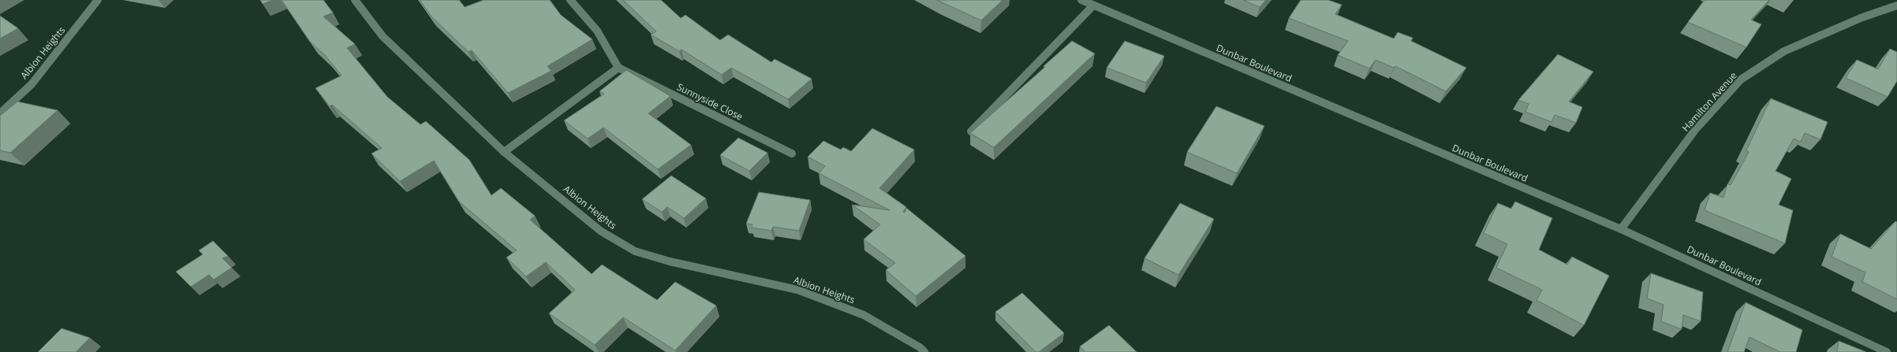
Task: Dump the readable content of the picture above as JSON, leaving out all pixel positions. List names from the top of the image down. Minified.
{"streets":{"street":["Albion Heights","Dunbar Boulevard","Sunnyside Close","Hamilton Avenue"]},"crossings":[["Dunbar Boulevard","Hamilton Avenue"]]}
